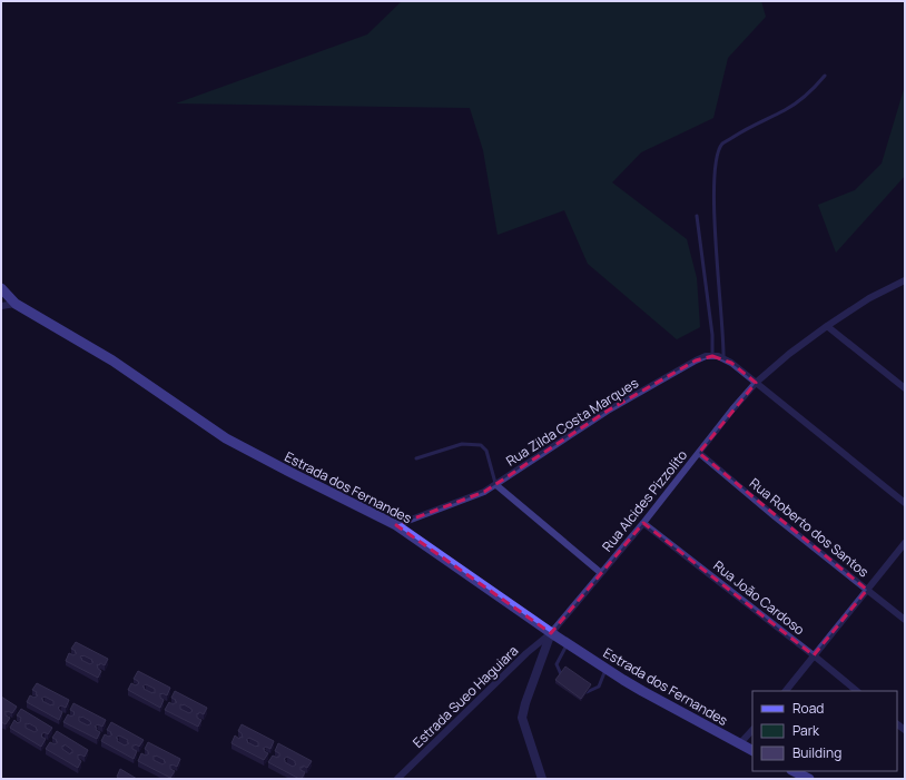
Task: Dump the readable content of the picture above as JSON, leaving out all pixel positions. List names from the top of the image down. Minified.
{"streets":{"main road":["Estrada dos Fernandes"],"street":["Rua Zilda Costa Marques","Rua Alcides Pizzolito","Rua Roberto dos Santos","Rua João Cardoso","Estrada Sueo Haguiara"]},"crossings":[["Rua Zilda Costa Marques","Estrada dos Fernandes"],["Rua Zilda Costa Marques","Rua Alcides Pizzolito"],["Estrada dos Fernandes","Rua Alcides Pizzolito"],["Estrada dos Fernandes","Estrada Sueo Haguiara"],["Rua Alcides Pizzolito","Rua Roberto dos Santos"],["Rua Alcides Pizzolito","Rua João Cardoso"],["Rua Alcides Pizzolito","Estrada Sueo Haguiara"]],"legend":["Road","Park","Building"]}
